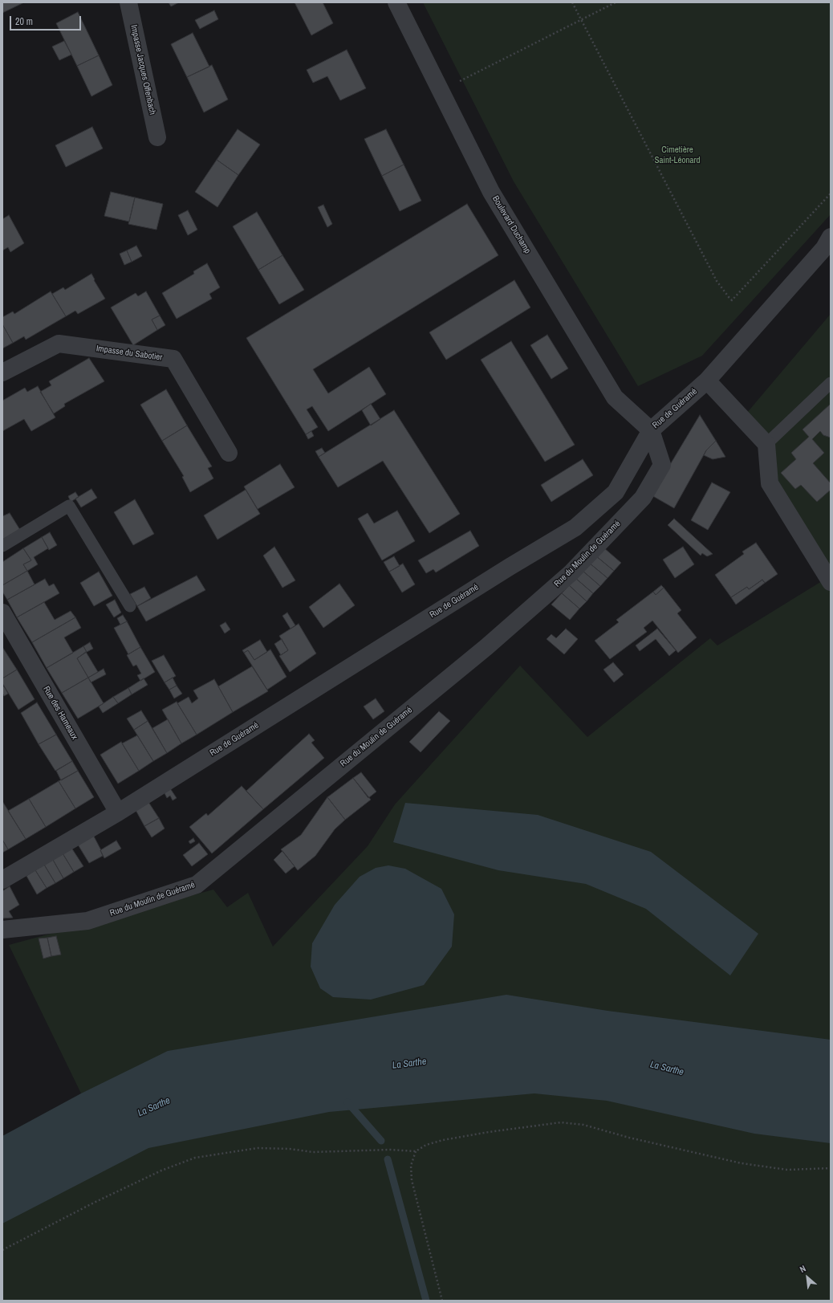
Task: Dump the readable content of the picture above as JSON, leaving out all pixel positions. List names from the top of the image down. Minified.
{"streets":{"street":["Impasse Jacques Offenbach","Boulevard Duchamp","Impasse du Sabotier","Rue de Guéramé","Rue du Moulin de Guéramé","Rue des Hameaux"]},"crossings":[["Boulevard Duchamp","Rue de Guéramé"],["Boulevard Duchamp","Rue du Moulin de Guéramé"],["Rue de Guéramé","Rue du Moulin de Guéramé"],["Rue de Guéramé","Rue des Hameaux"]],"water":["La Sarthe"],"parks":["Cimetière Saint-Léonard"],"scale_bar":"20 m","north":"top left"}
